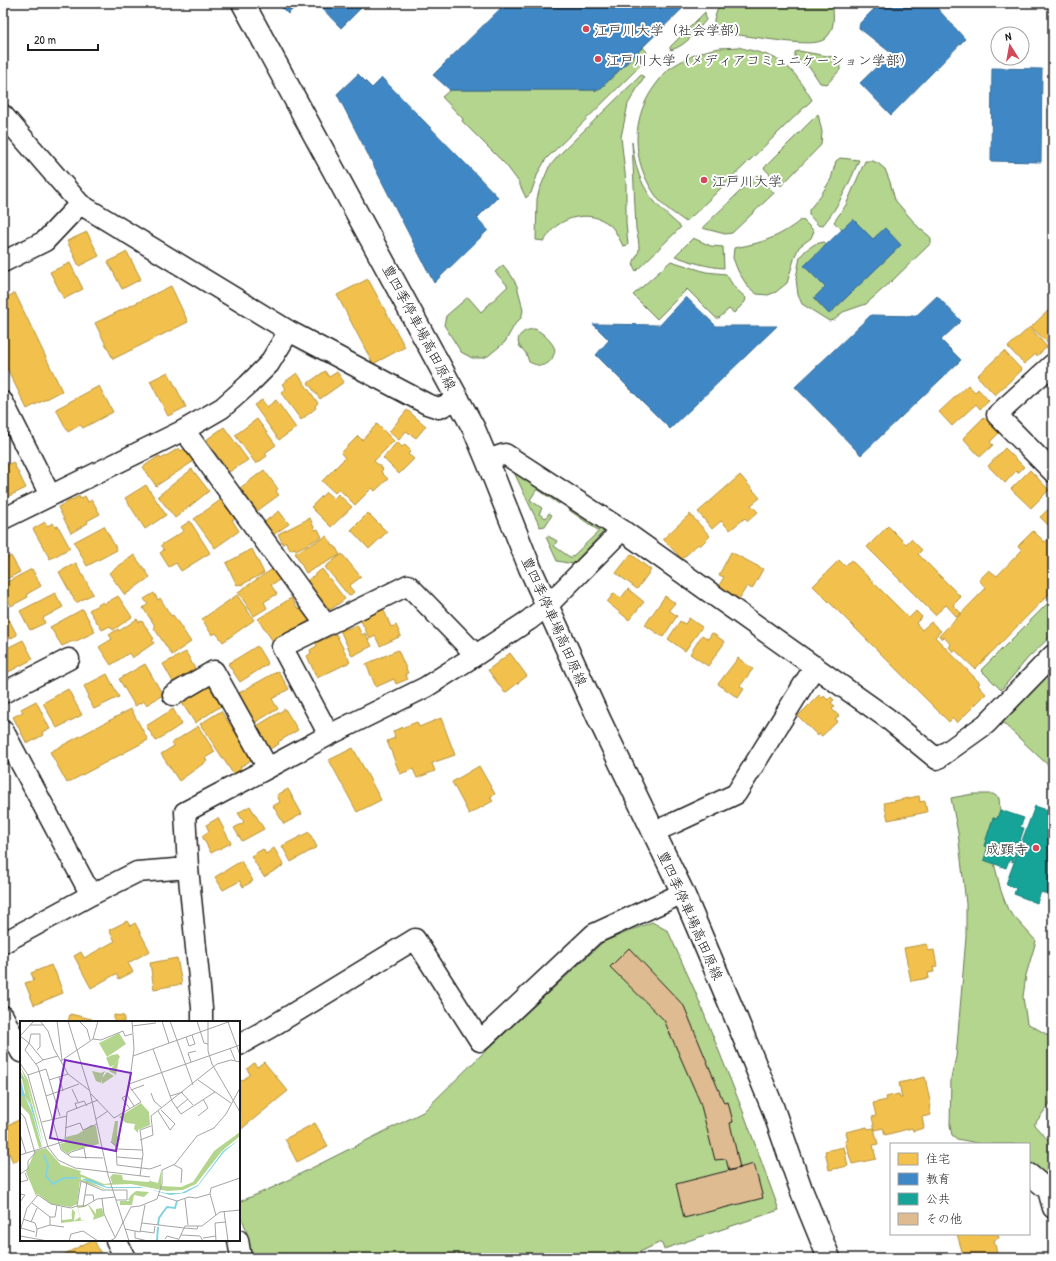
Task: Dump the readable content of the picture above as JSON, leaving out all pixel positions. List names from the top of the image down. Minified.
{"streets":{"main road":["豊四季停車場高田原線"]},"places":["江戸川大学（社会学部）","江戸川大学（メディアコミュニケーション学部）","江戸川大学","成顕寺"],"legend":["住宅","教育","公共","その他"],"scale_bar":"20 m","north":"top"}
